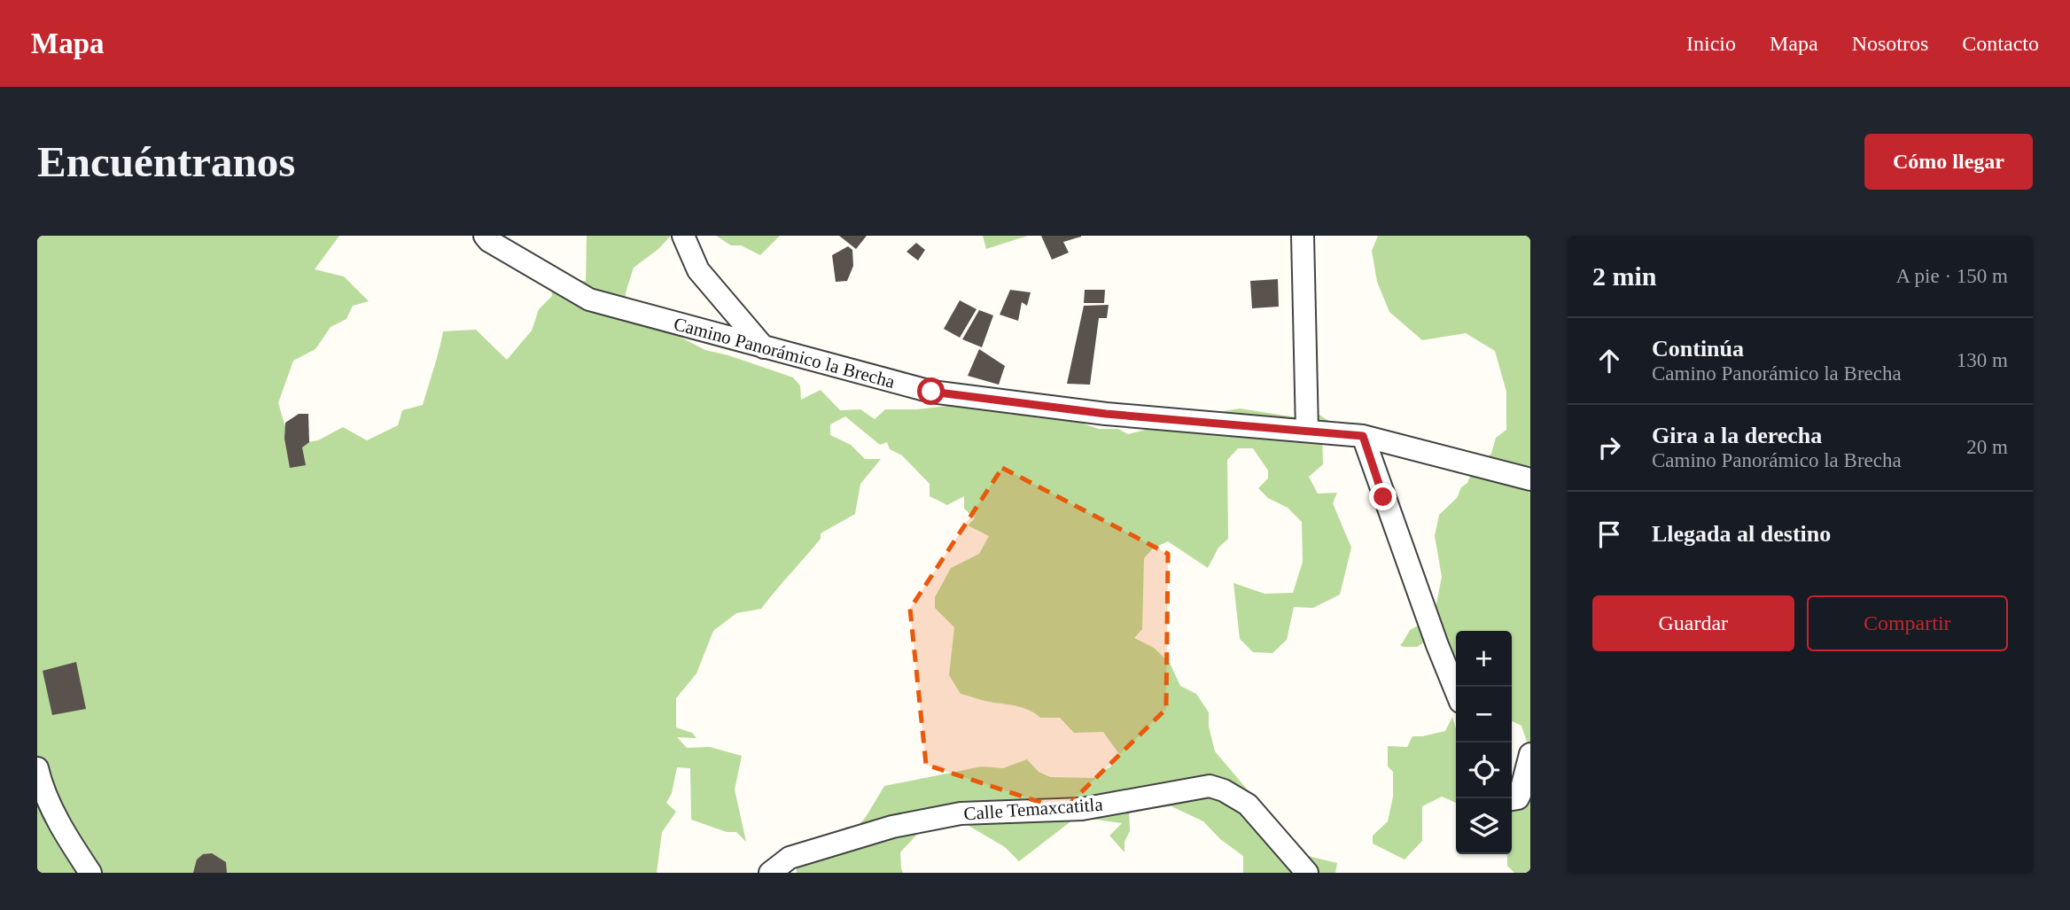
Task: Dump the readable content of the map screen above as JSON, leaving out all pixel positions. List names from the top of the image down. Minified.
{"streets":{"street":["Camino Panorámico la Brecha","Calle Temaxcatitla"]},"page":{"header":"Mapa","nav":["Inicio","Mapa","Nosotros","Contacto"],"buttons":["Cómo llegar",["Guardar","Compartir"]],"title":"Encuéntranos","heading":["2 min","A pie · 150 m"],"list":[["Continúa","Camino Panorámico la Brecha","130 m"],["Gira a la derecha","Camino Panorámico la Brecha","20 m"],"Llegada al destino"],"map_buttons":["+","−"]}}
